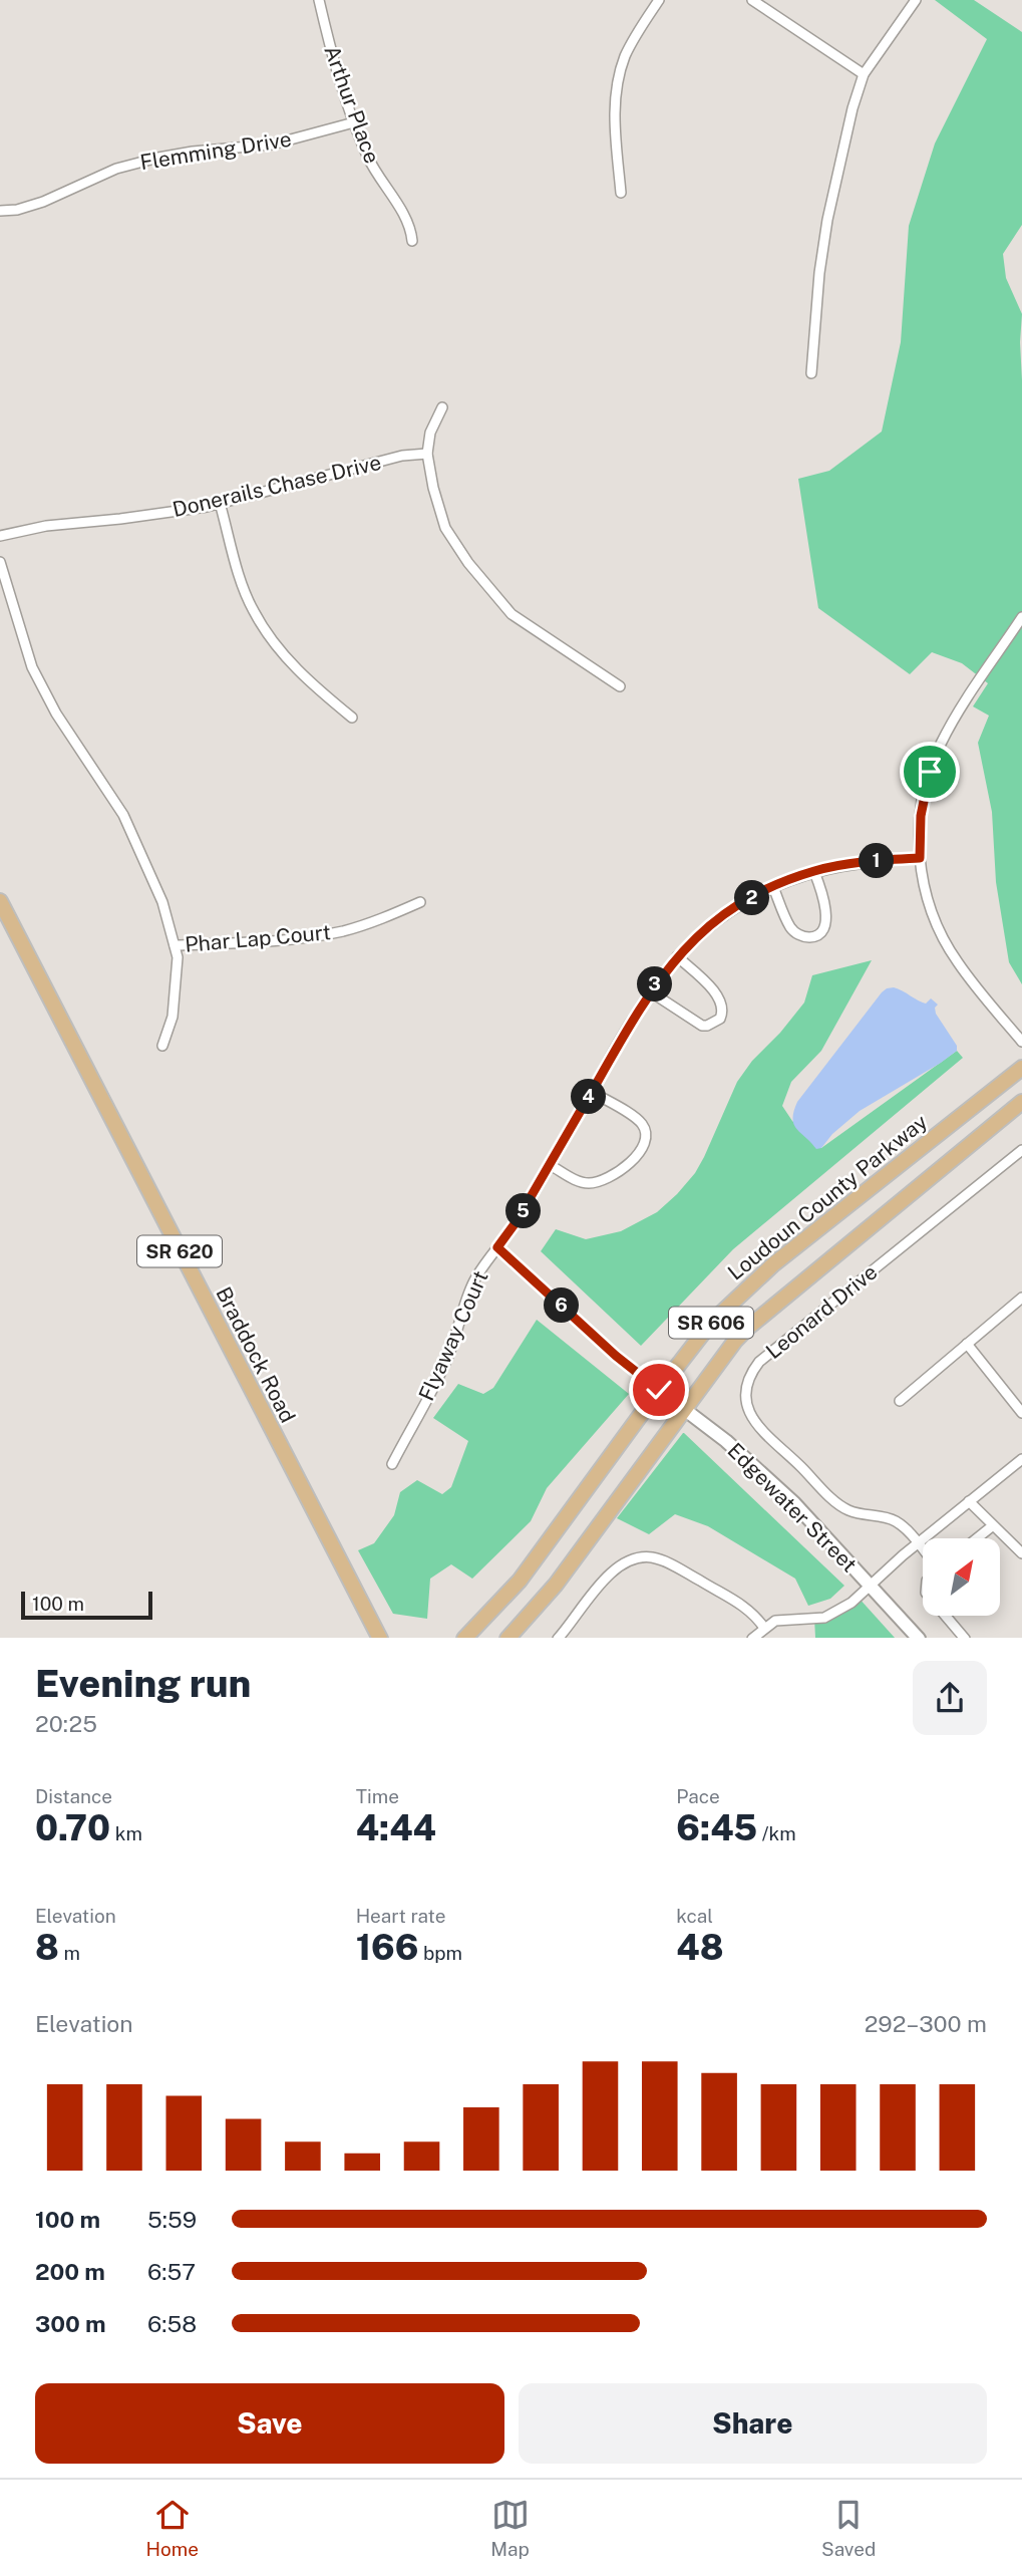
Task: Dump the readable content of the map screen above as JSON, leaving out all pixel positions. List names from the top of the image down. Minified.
{"streets":{"main road":["Loudoun County Parkway","SR 620","SR 606","Braddock Road"],"street":["Arthur Place","Flemming Drive","Donerails Chase Drive","Phar Lap Court","Leonard Drive","Flyaway Court","Edgewater Street"]},"crossings":[["Arthur Place","Flemming Drive"],["Loudoun County Parkway","Edgewater Street"],["SR 606","Edgewater Street"],["Flyaway Court","Edgewater Street"]],"scale_bar":"100 m","north":"top right","page":{"pins":["1","2","3","4","5","6"],"scale":"100 m","heading":["Evening run","20:25"],"stats":[["Distance","0.70 km"],["Time","4:44"],["Pace","6:45 /km"],["Elevation","8 m"],["Heart rate","166 bpm"],["kcal","48"]],"chart":["Elevation","292–300 m"],"list":[{"name":"100 m","note":"5:59"},{"name":"200 m","note":"6:57"},{"name":"300 m","note":"6:58"}],"buttons":["Save","Share"],"tabs":["Home","Map","Saved"]}}
